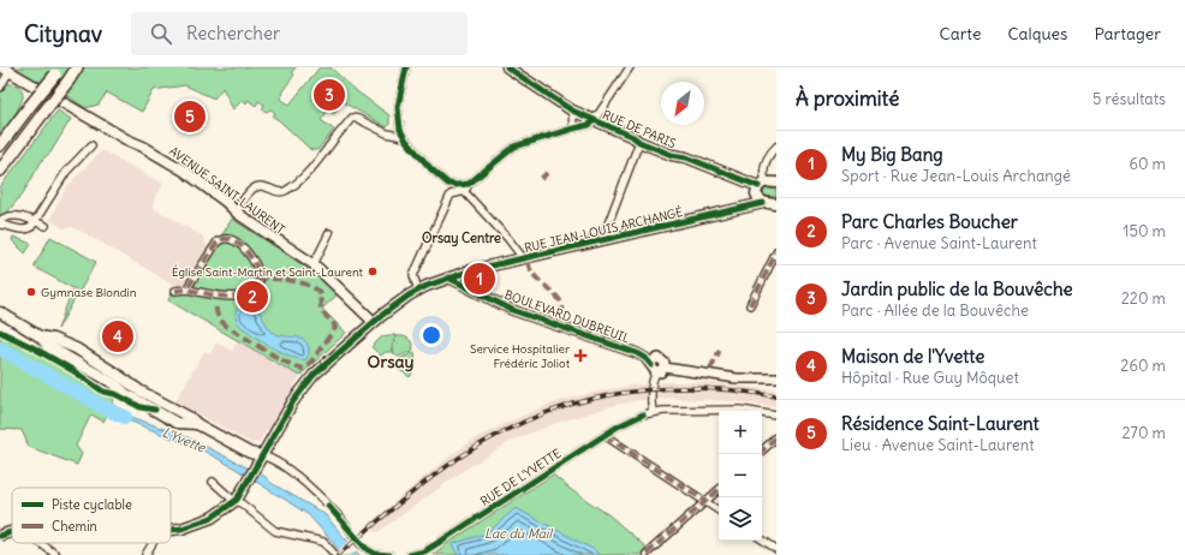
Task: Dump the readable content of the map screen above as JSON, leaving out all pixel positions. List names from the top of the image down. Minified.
{"streets":{"main road":["RUE DE PARIS","AVENUE SAINT-LAURENT","RUE JEAN-LOUIS ARCHANGÉ"],"street":["BOULEVARD DUBREUIL","RUE DE L'YVETTE"]},"crossings":[["RUE DE PARIS","RUE JEAN-LOUIS ARCHANGÉ"],["AVENUE SAINT-LAURENT","RUE JEAN-LOUIS ARCHANGÉ"],["RUE JEAN-LOUIS ARCHANGÉ","BOULEVARD DUBREUIL"]],"districts":["Orsay Centre","Orsay"],"water":["L'Yvette","Lac du Mail"],"places":{"other":["Église Saint-Martin et Saint-Laurent","Gymnase Blondin"],"health":["Service Hospitalier Frédéric Joliot"]},"legend":["Piste cyclable","Chemin"],"north":"bottom left","page":{"header":"Citynav","search":"Rechercher","nav":["Carte","Calques","Partager"],"heading":["À proximité","5 résultats"],"pins":["3","5","1","2","4"],"list":[{"mark":"1","name":"My Big Bang","note":"Sport · Rue Jean-Louis Archangé","value":"60 m"},{"mark":"2","name":"Parc Charles Boucher","note":"Parc · Avenue Saint-Laurent","value":"150 m"},{"mark":"3","name":"Jardin public de la Bouvêche","note":"Parc · Allée de la Bouvêche","value":"220 m"},{"mark":"4","name":"Maison de l'Yvette","note":"Hôpital · Rue Guy Môquet","value":"260 m"},{"mark":"5","name":"Résidence Saint-Laurent","note":"Lieu · Avenue Saint-Laurent","value":"270 m"}],"map_buttons":["+","−"]}}
